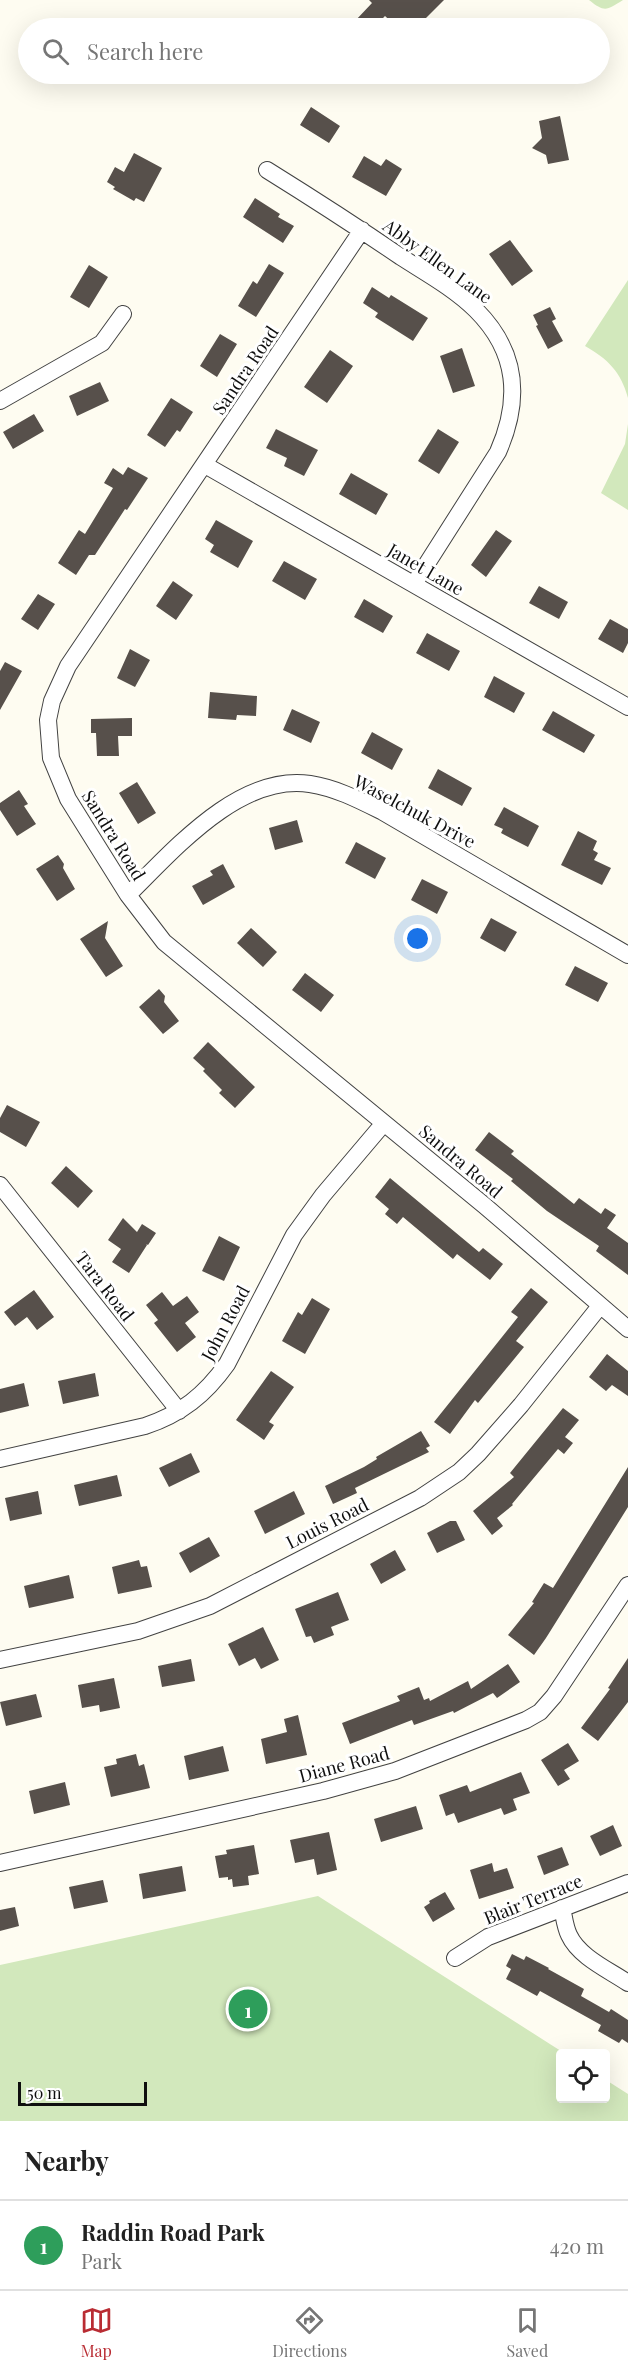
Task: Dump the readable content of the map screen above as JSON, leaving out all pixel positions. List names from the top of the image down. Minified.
{"streets":{"street":["Abby Ellen Lane","Sandra Road","Janet Lane","Waselchuk Drive","Tara Road","John Road","Louis Road","Diane Road","Blair Terrace"]},"crossings":[["Abby Ellen Lane","Sandra Road"],["Abby Ellen Lane","Janet Lane"],["Sandra Road","Janet Lane"],["Sandra Road","Waselchuk Drive"],["Sandra Road","John Road"],["Sandra Road","Louis Road"],["Tara Road","John Road"]],"scale_bar":"50 m","page":{"search":"Search here","pins":"1","scale":"50 m","heading":"Nearby","list":[{"mark":"1","name":"Raddin Road Park","note":"Park","value":"420 m"}],"nav":["Map","Directions","Saved"]}}
